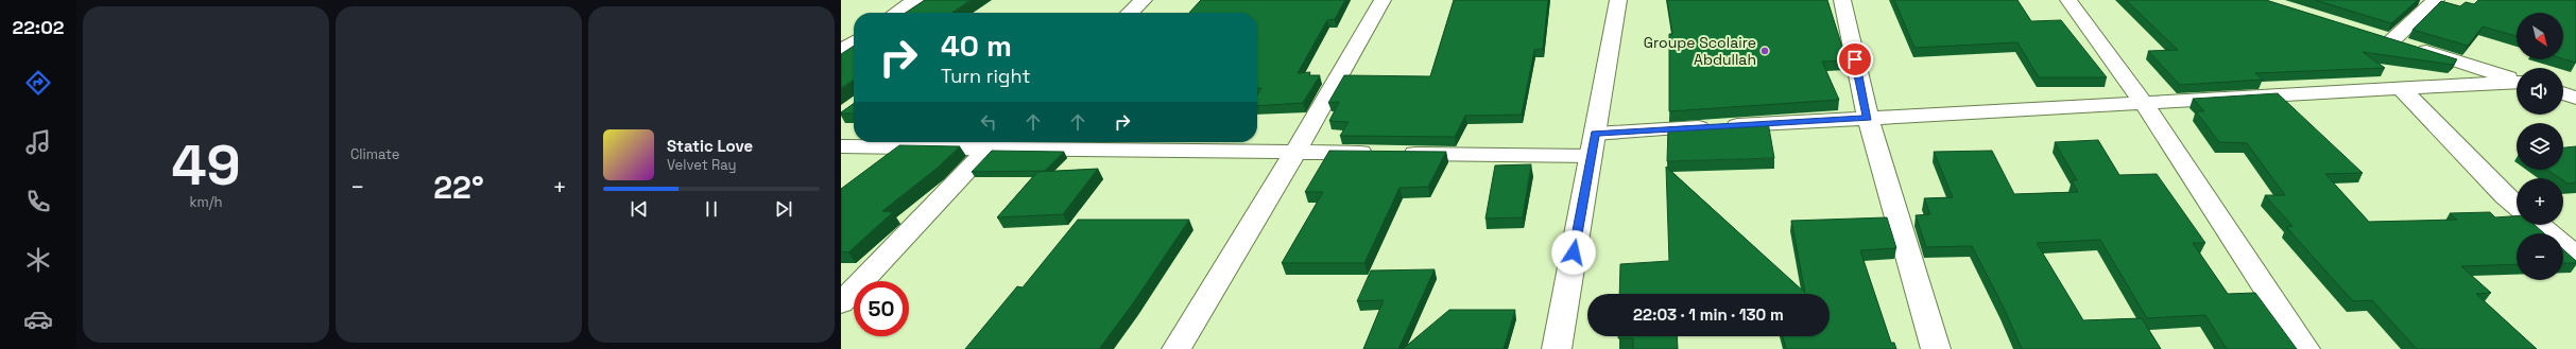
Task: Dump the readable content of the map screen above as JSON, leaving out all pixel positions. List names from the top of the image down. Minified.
{"places":["Groupe Scolaire Abdullah"],"north":"bottom right","page":{"tabs":"22:02","tile":[["49","km/h"],"Climate"],"map_buttons":["+","−"],"turn":["40 m","Turn right"],"song":["Static Love","Velvet Ray"],"heat":["−","22°","+"],"limit":"50","trip":"22:03 · 1 min · 130 m"}}
